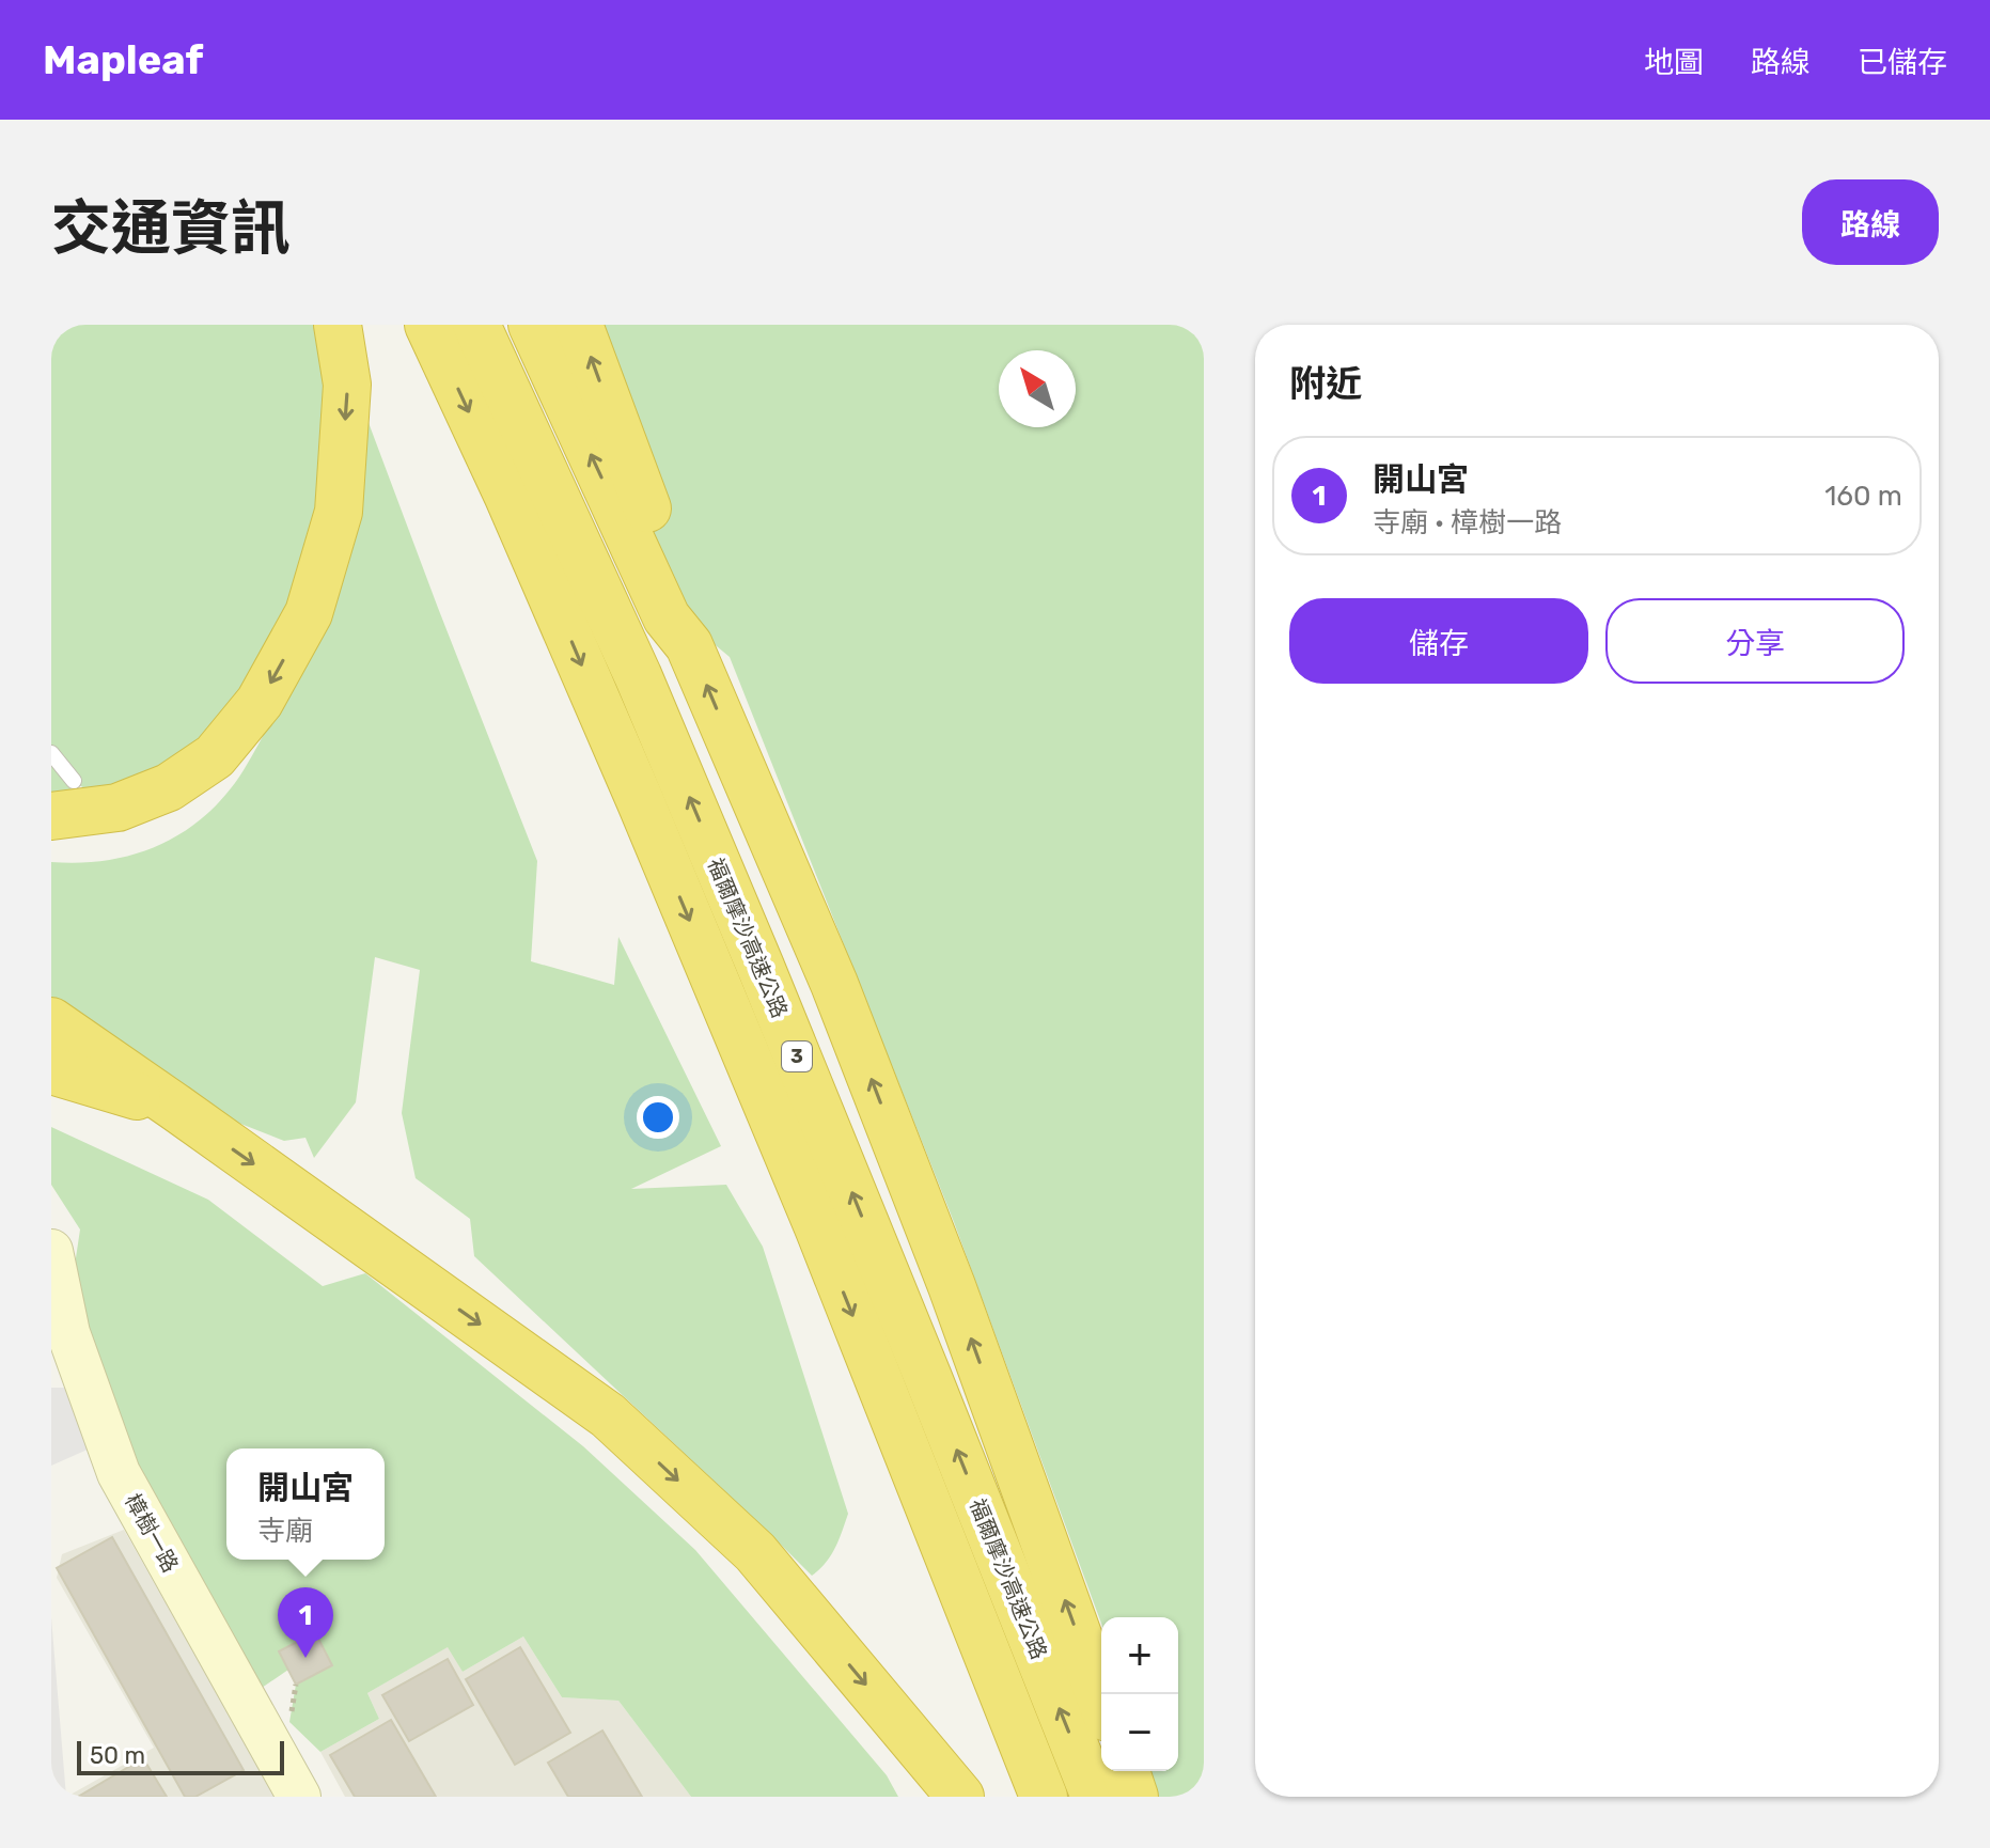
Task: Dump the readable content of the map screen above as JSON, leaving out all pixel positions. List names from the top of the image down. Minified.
{"streets":{"highway":["福爾摩沙高速公路","3"],"street":["樟樹一路"]},"scale_bar":"50 m","north":"top left","page":{"header":"Mapleaf","nav":["地圖","路線","已儲存"],"title":"交通資訊","buttons":["路線",["儲存","分享"]],"heading":"附近","list":[{"mark":"1","name":"開山宮","note":"寺廟 · 樟樹一路","value":"160 m"}],"popup":["開山宮","寺廟"],"pins":"1","map_buttons":["+","−"],"scale":"50 m"}}
